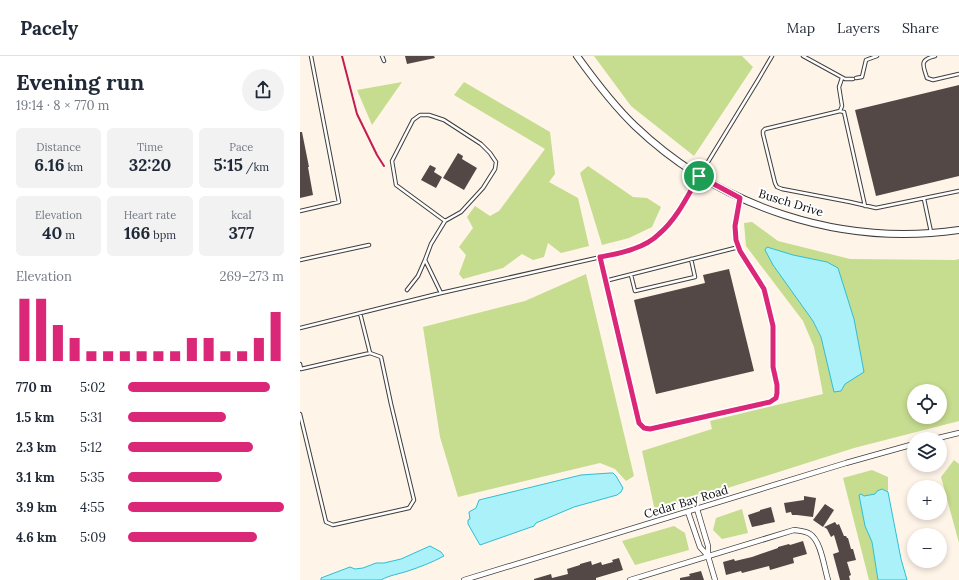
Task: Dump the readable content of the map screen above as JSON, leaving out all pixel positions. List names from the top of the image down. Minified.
{"streets":{"street":["Busch Drive","Cedar Bay Road"]},"page":{"header":"Pacely","nav":["Map","Layers","Share"],"heading":["Evening run","19:14 · 8 × 770 m"],"stats":[["Distance","6.16 km"],["Time","32:20"],["Pace","5:15 /km"],["Elevation","40 m"],["Heart rate","166 bpm"],["kcal","377"]],"chart":["Elevation","269–273 m"],"list":[{"name":"770 m","note":"5:02"},{"name":"1.5 km","note":"5:31"},{"name":"2.3 km","note":"5:12"},{"name":"3.1 km","note":"5:35"},{"name":"3.9 km","note":"4:55"},{"name":"4.6 km","note":"5:09"}],"map_buttons":["+","−"]}}
